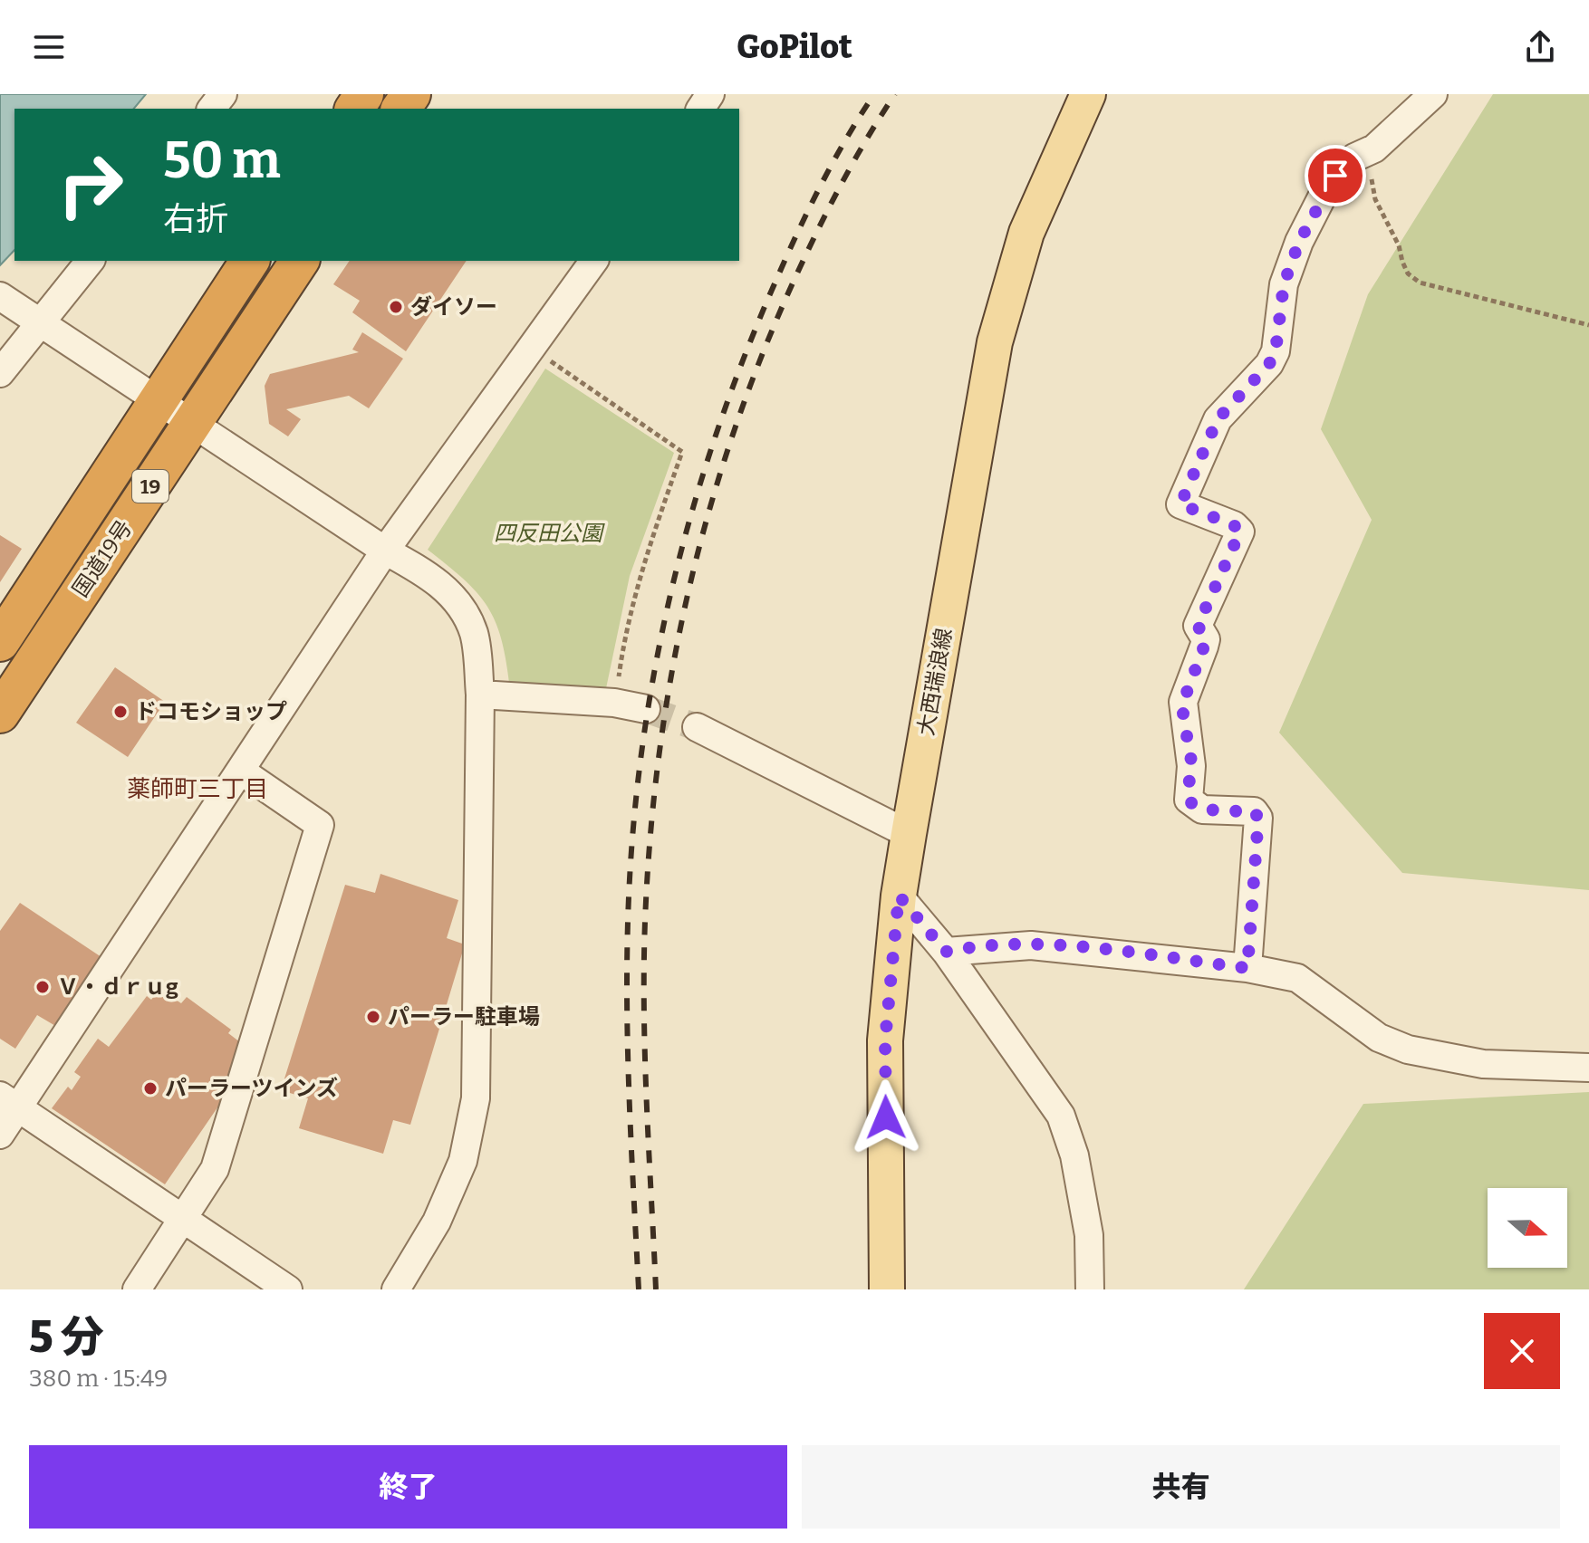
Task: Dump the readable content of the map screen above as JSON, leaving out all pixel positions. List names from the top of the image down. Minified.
{"streets":{"highway":["19","国道19号"],"main road":["大西瑞浪線"]},"districts":["薬師町三丁目"],"parks":["四反田公園"],"places":["ダイソー","ドコモショップ","Ｖ・ｄｒｕg","パーラー駐車場","パーラーツインズ"],"north":"right","page":{"header":"GoPilot","turn":["50 m","右折"],"heading":["5 分","380 m · 15:49"],"buttons":["終了","共有"]}}
